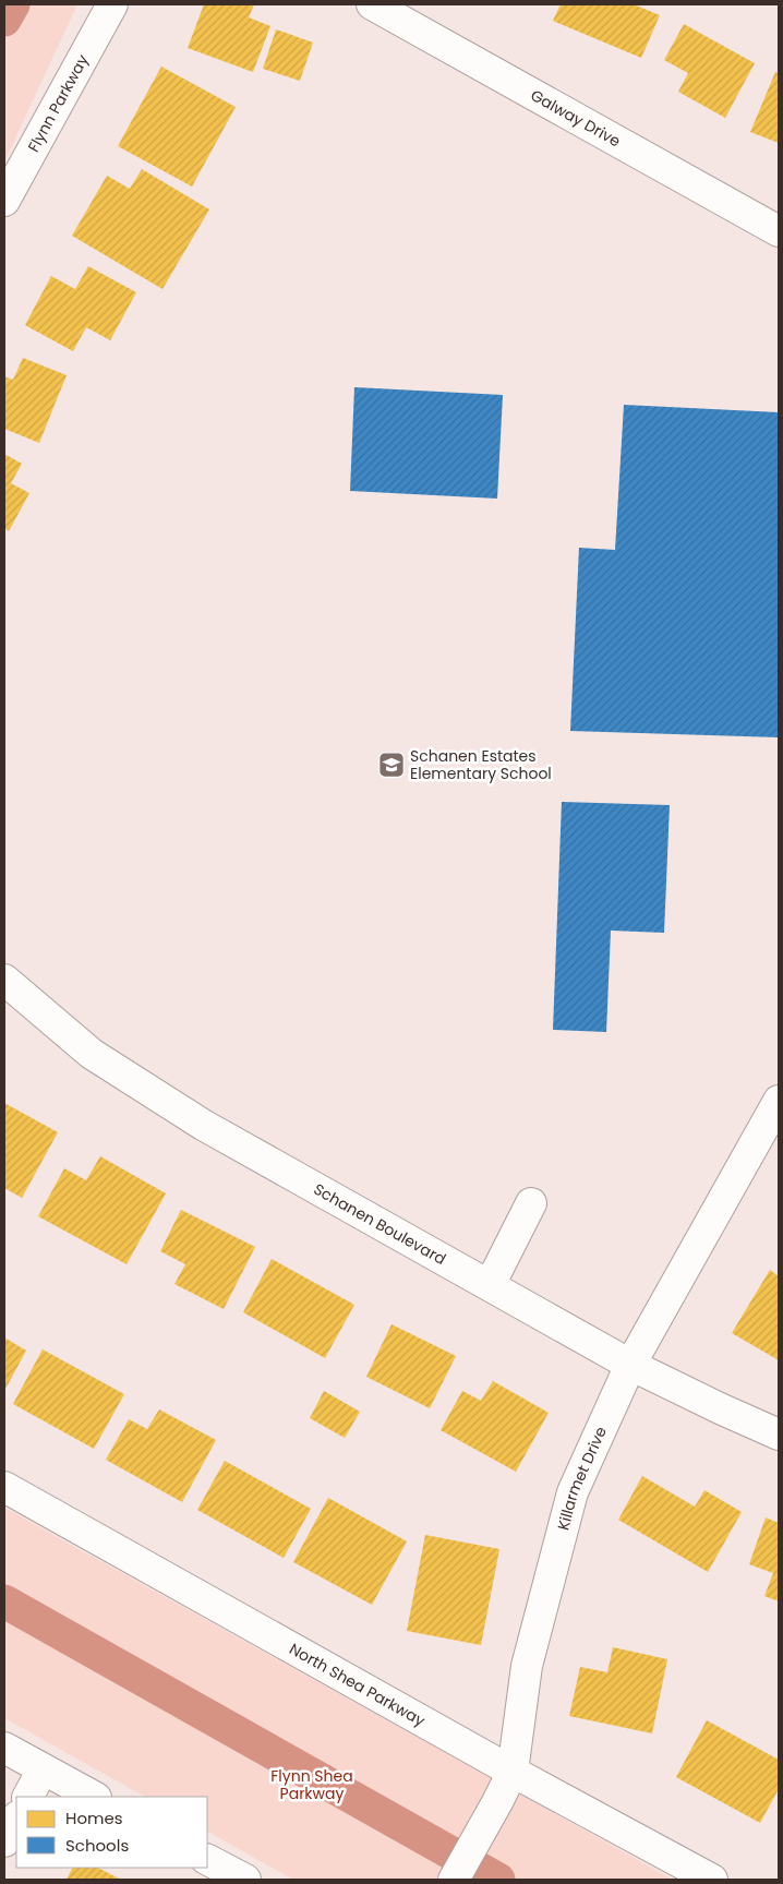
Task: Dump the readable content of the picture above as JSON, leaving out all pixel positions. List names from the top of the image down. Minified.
{"streets":{"street":["Flynn Parkway","Galway Drive","Schanen Boulevard","Killarmet Drive","North Shea Parkway"]},"crossings":[["Schanen Boulevard","Killarmet Drive"],["Killarmet Drive","North Shea Parkway"]],"parks":["Flynn Shea Parkway"],"places":{"school or university":["Schanen Estates Elementary School"]},"legend":["Homes","Schools"]}
